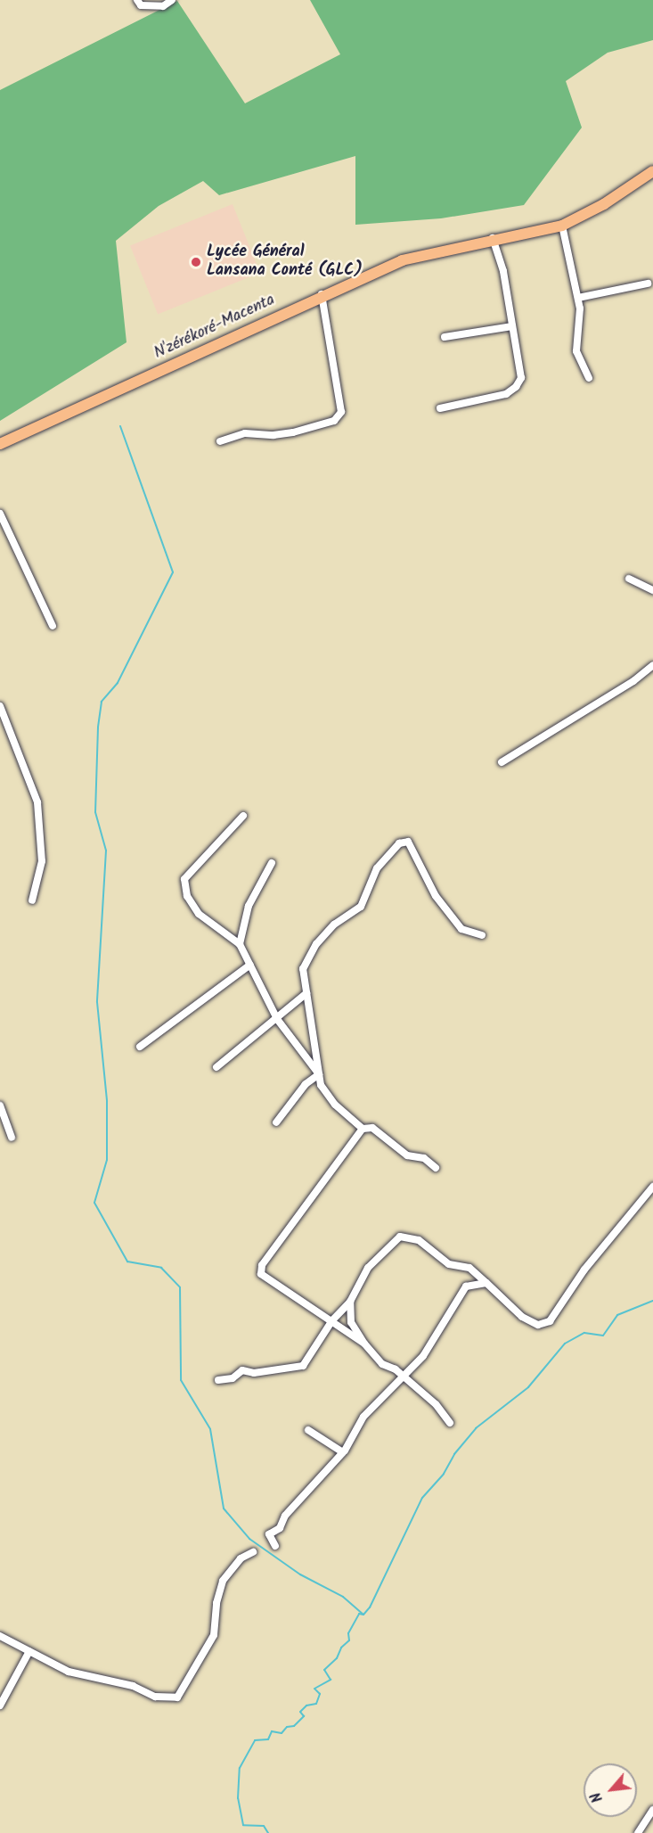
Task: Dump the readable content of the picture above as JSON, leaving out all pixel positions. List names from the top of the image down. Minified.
{"streets":{"highway":["N'zérékoré-Macenta"]},"places":["Lycée Général Lansana Conté (GLC)"],"north":"bottom left"}
